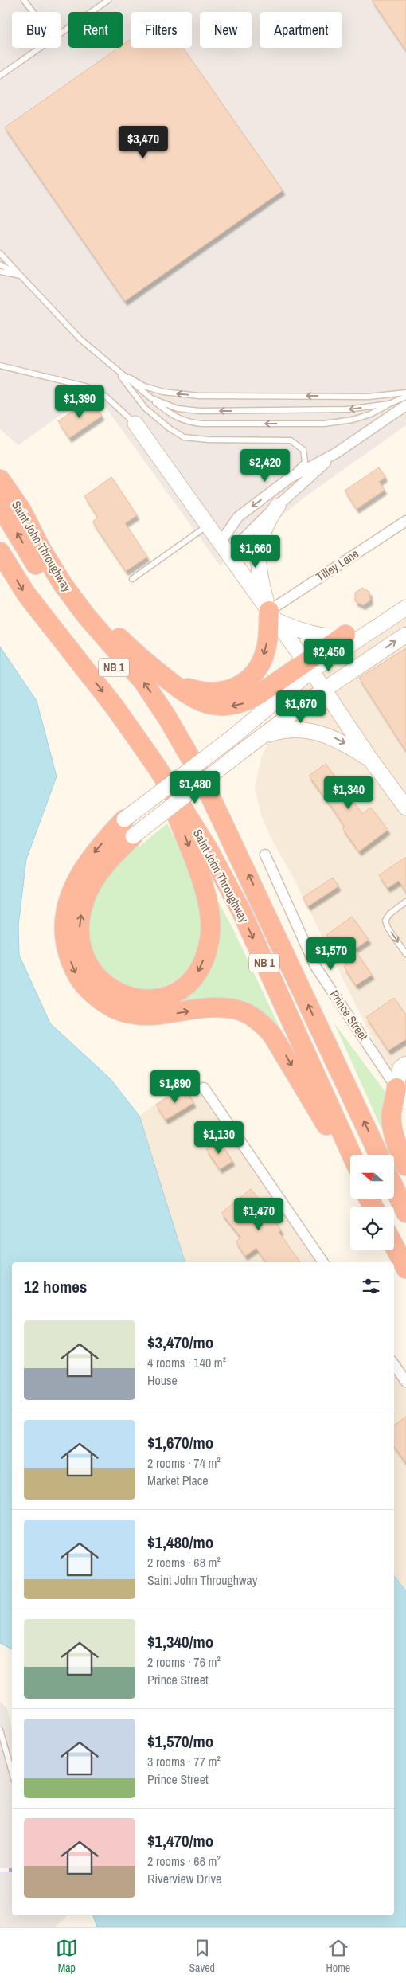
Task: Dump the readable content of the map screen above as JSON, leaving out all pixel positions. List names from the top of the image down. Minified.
{"streets":{"highway":["Saint John Throughway","NB 1"],"street":["Tilley Lane","Prince Street"]},"north":"left","page":{"chip":["Buy","Rent","Filters","New","Apartment"],"price":["$3,470","$1,390","$2,420","$1,660","$2,450","$1,670","$1,480","$1,340","$1,570","$1,890","$1,130","$1,470"],"heading":"12 homes","list":[{"name":"$3,470/mo","note":"4 rooms · 140 m² · House"},{"name":"$1,670/mo","note":"2 rooms · 74 m² · Market Place"},{"name":"$1,480/mo","note":"2 rooms · 68 m² · Saint John Throughway"},{"name":"$1,340/mo","note":"2 rooms · 76 m² · Prince Street"},{"name":"$1,570/mo","note":"3 rooms · 77 m² · Prince Street"},{"name":"$1,470/mo","note":"2 rooms · 66 m² · Riverview Drive"}],"tabs":["Map","Saved","Home"]}}
